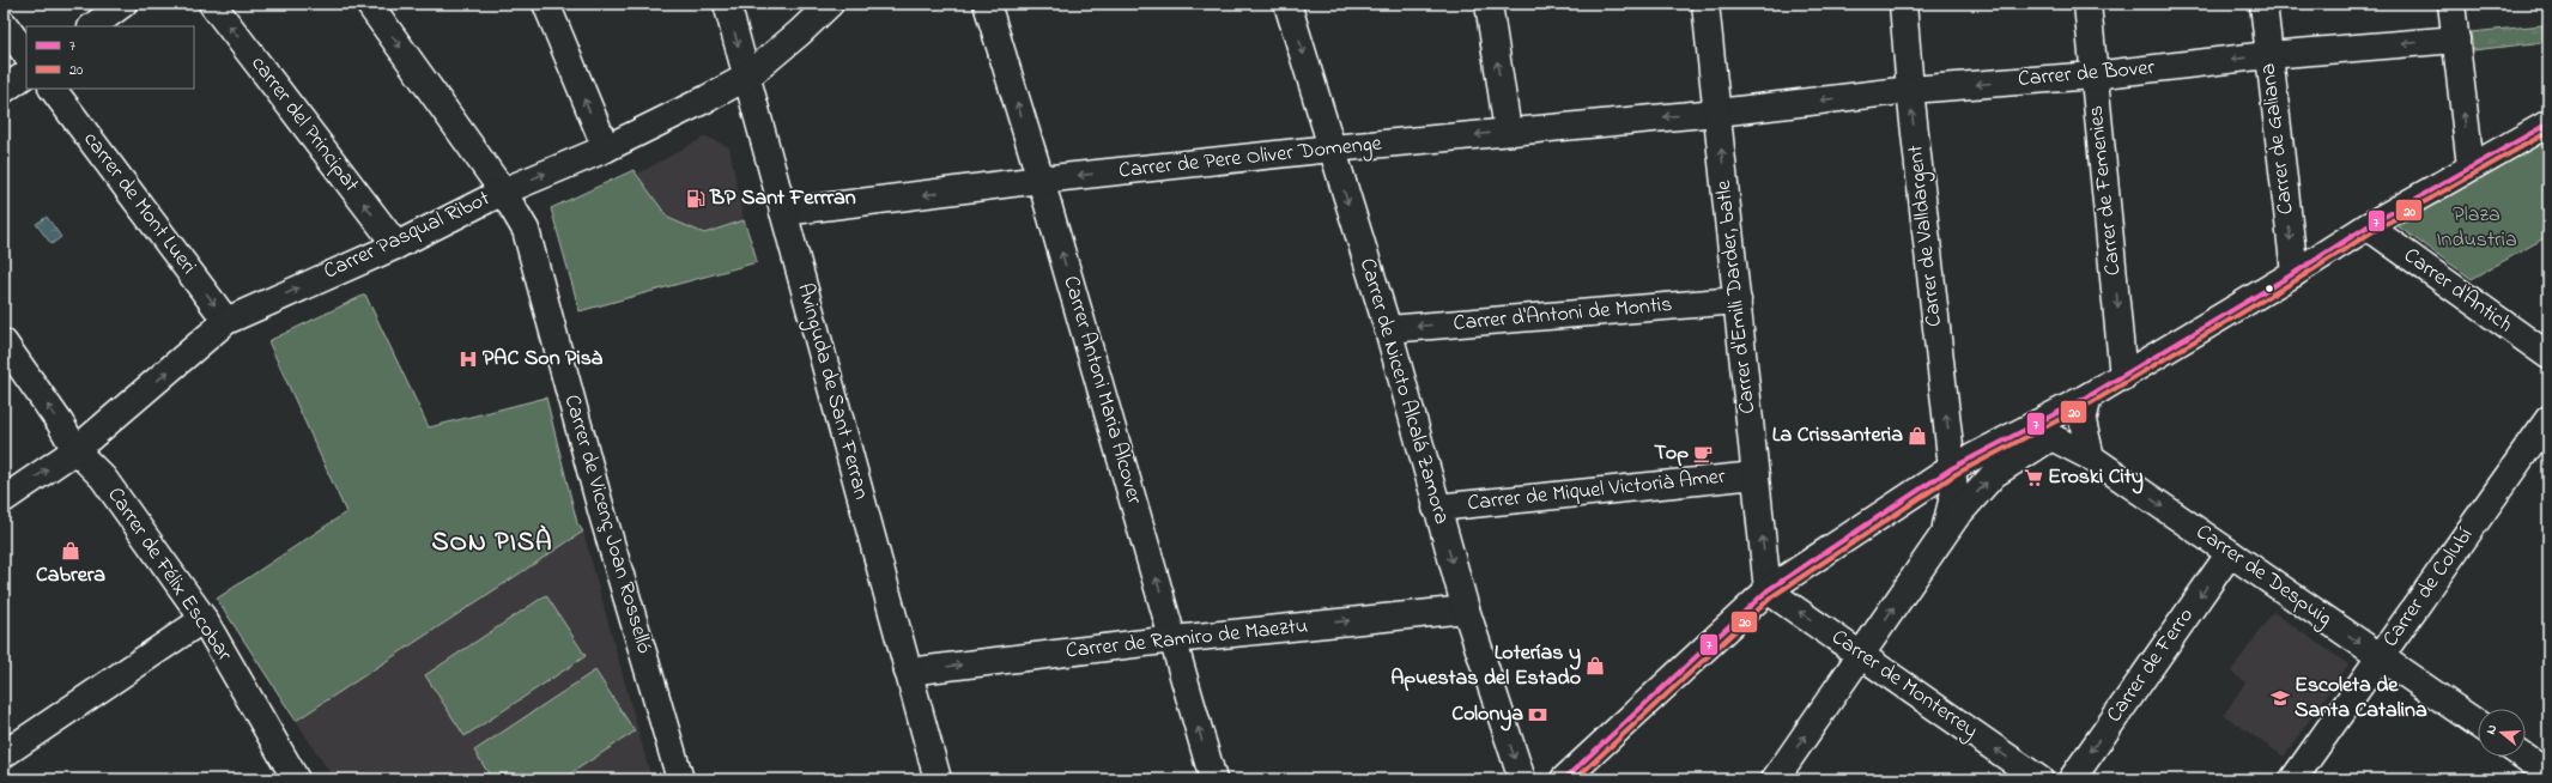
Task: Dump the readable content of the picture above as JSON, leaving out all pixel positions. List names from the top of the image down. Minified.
{"streets":{"street":["Carrer de Bover","carrer del Principat","Carrer de Galiana","Carrer de Pere Oliver Domenge","Carrer de Femenies","carrer de Mont Lueri","Carrer Pasqual Ribot","Carrer de Valldargent","Carrer d'Antich","Carrer d'Emili Darder, batle","Carrer d'Antoni de Montis","Carrer Antoni Maria Alcover","Avinguda de Sant Ferran","Carrer de Niceto Alcalá Zamora","Carrer de Miquel Victorià Amer","Carrer de Vicenç Joan Rosselló","Carrer de Félix Escobar","Carrer de Despuig","Carrer de Colubí","Carrer de Ramiro de Maeztu","Carrer de Ferro","Carrer de Monterrey"]},"crossings":[["Carrer de Bover","Carrer de Galiana"],["Carrer de Bover","Carrer de Pere Oliver Domenge"],["Carrer de Bover","Carrer de Femenies"],["Carrer de Bover","Carrer de Valldargent"],["Carrer de Bover","Carrer d'Emili Darder, batle"],["carrer del Principat","Carrer Pasqual Ribot"],["Carrer de Pere Oliver Domenge","Carrer d'Emili Darder, batle"],["Carrer de Pere Oliver Domenge","Carrer Antoni Maria Alcover"],["Carrer de Pere Oliver Domenge","Avinguda de Sant Ferran"],["Carrer de Pere Oliver Domenge","Carrer de Niceto Alcalá Zamora"],["carrer de Mont Lueri","Carrer Pasqual Ribot"],["Carrer Pasqual Ribot","Avinguda de Sant Ferran"],["Carrer Pasqual Ribot","Carrer de Vicenç Joan Rosselló"],["Carrer Pasqual Ribot","Carrer de Félix Escobar"],["Carrer de Valldargent","Carrer de Despuig"],["Carrer d'Emili Darder, batle","Carrer d'Antoni de Montis"],["Carrer d'Emili Darder, batle","Carrer de Miquel Victorià Amer"],["Carrer d'Emili Darder, batle","Carrer de Monterrey"],["Carrer d'Antoni de Montis","Carrer de Niceto Alcalá Zamora"],["Carrer Antoni Maria Alcover","Carrer de Ramiro de Maeztu"],["Avinguda de Sant Ferran","Carrer de Ramiro de Maeztu"],["Carrer de Niceto Alcalá Zamora","Carrer de Miquel Victorià Amer"],["Carrer de Niceto Alcalá Zamora","Carrer de Ramiro de Maeztu"],["Carrer de Despuig","Carrer de Colubí"],["Carrer de Despuig","Carrer de Ferro"]],"one_way":["Carrer de Bover","carrer del Principat","Carrer de Pere Oliver Domenge","Carrer de Femenies","carrer de Mont Lueri","Carrer Pasqual Ribot","Carrer de Valldargent","Carrer d'Emili Darder, batle","Carrer d'Antoni de Montis","Carrer Antoni Maria Alcover","Carrer de Niceto Alcalá Zamora","Carrer de Despuig","Carrer de Ramiro de Maeztu","Carrer de Ferro","Carrer de Monterrey"],"districts":["SON PISÀ"],"parks":["Plaza Industria"],"places":{"fuel station":["BP Sant Ferrran"],"hospital":["PAC Son Pisà"],"shop":["La Crissanteria","Cabrera","Loterías y Apuestas del Estado"],"cafe":["Top"],"supermarket":["Eroski City"],"school or university":["Escoleta de Santa Catalina"],"bank":["Colonya"]},"lines":["transit line 7","transit line 20"],"legend":["7","20"],"north":"left"}
